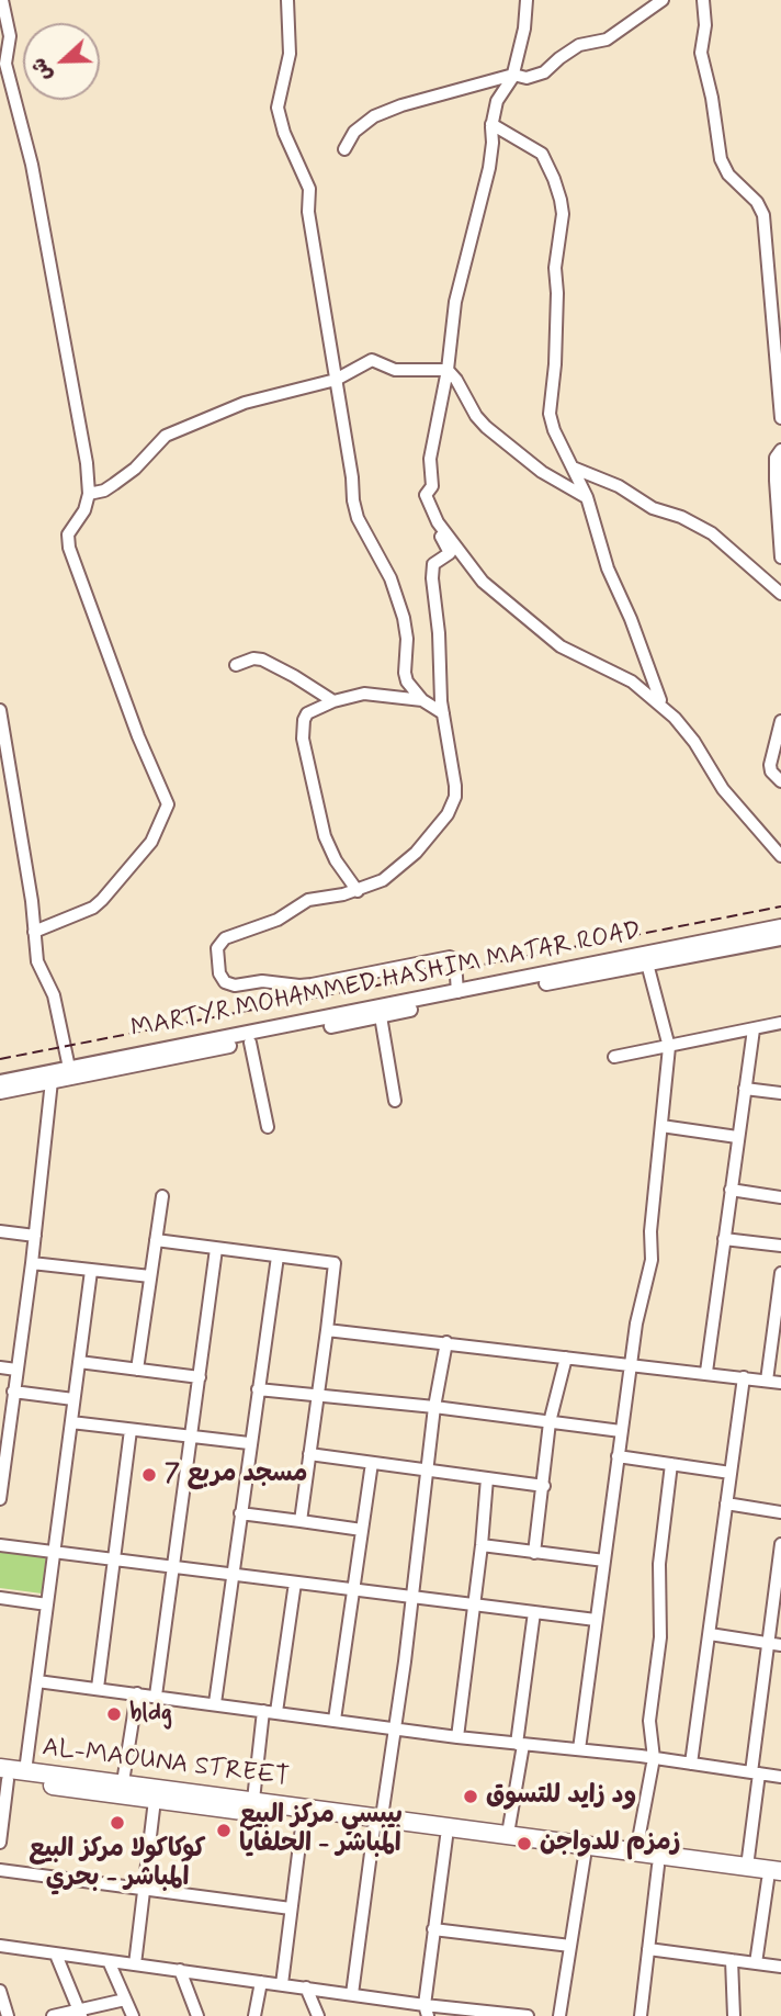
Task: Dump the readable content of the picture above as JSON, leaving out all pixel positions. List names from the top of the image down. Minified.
{"streets":{"highway":["AL-MAOUNA STREET"],"main road":["MARTYR MOHAMMED HASHIM MATAR ROAD"]},"places":["مسجد مربع 7","bldg","ود زايد للتسوق","كوكاكولا مركز البيع المباشر - بحري","بيبسي مركز البيع المباشر - الحلفايا","زمزم للدواجن"],"north":"left"}
